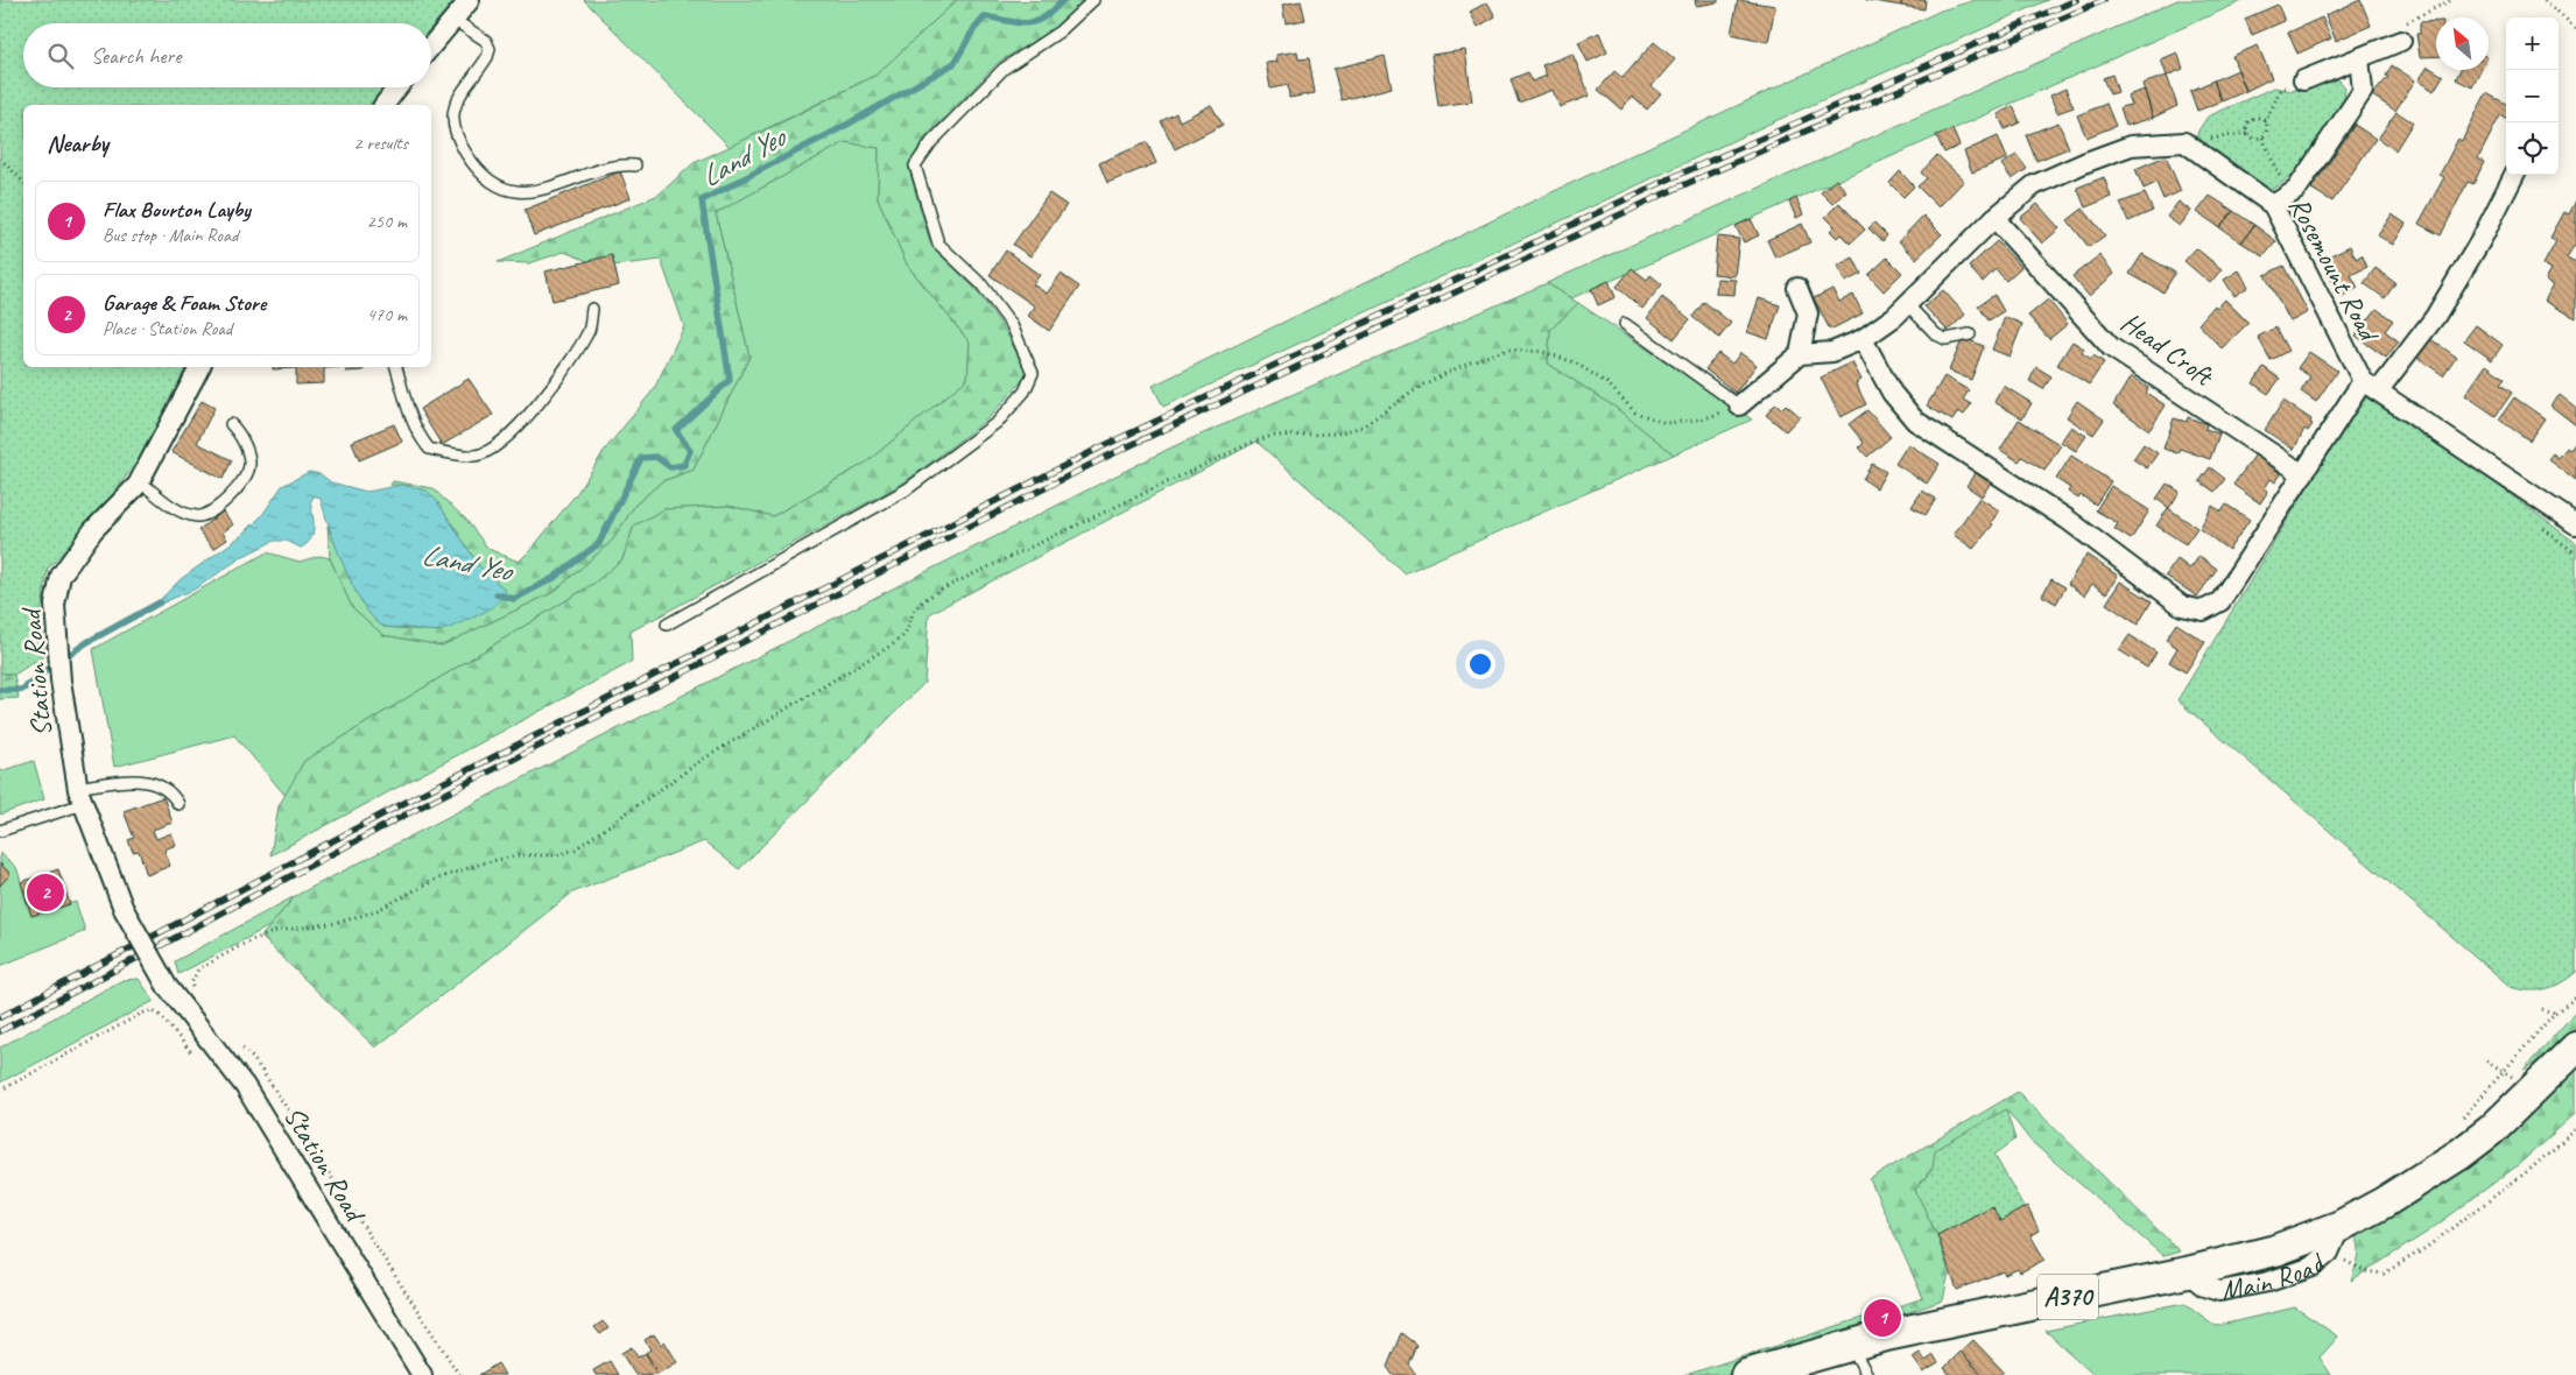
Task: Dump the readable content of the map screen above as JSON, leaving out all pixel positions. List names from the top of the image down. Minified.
{"streets":{"main road":["Main Road","A370"],"street":["Rosemount Road","Head Croft","Station Road"]},"water":["Land Yeo"],"north":"top left","page":{"map_buttons":["+","−"],"search":"Search here","heading":["Nearby","2 results"],"list":[{"mark":"1","name":"Flax Bourton Layby","note":"Bus stop · Main Road","value":"250 m"},{"mark":"2","name":"Garage & Foam Store","note":"Place · Station Road","value":"470 m"}],"pins":["2","1"]}}
